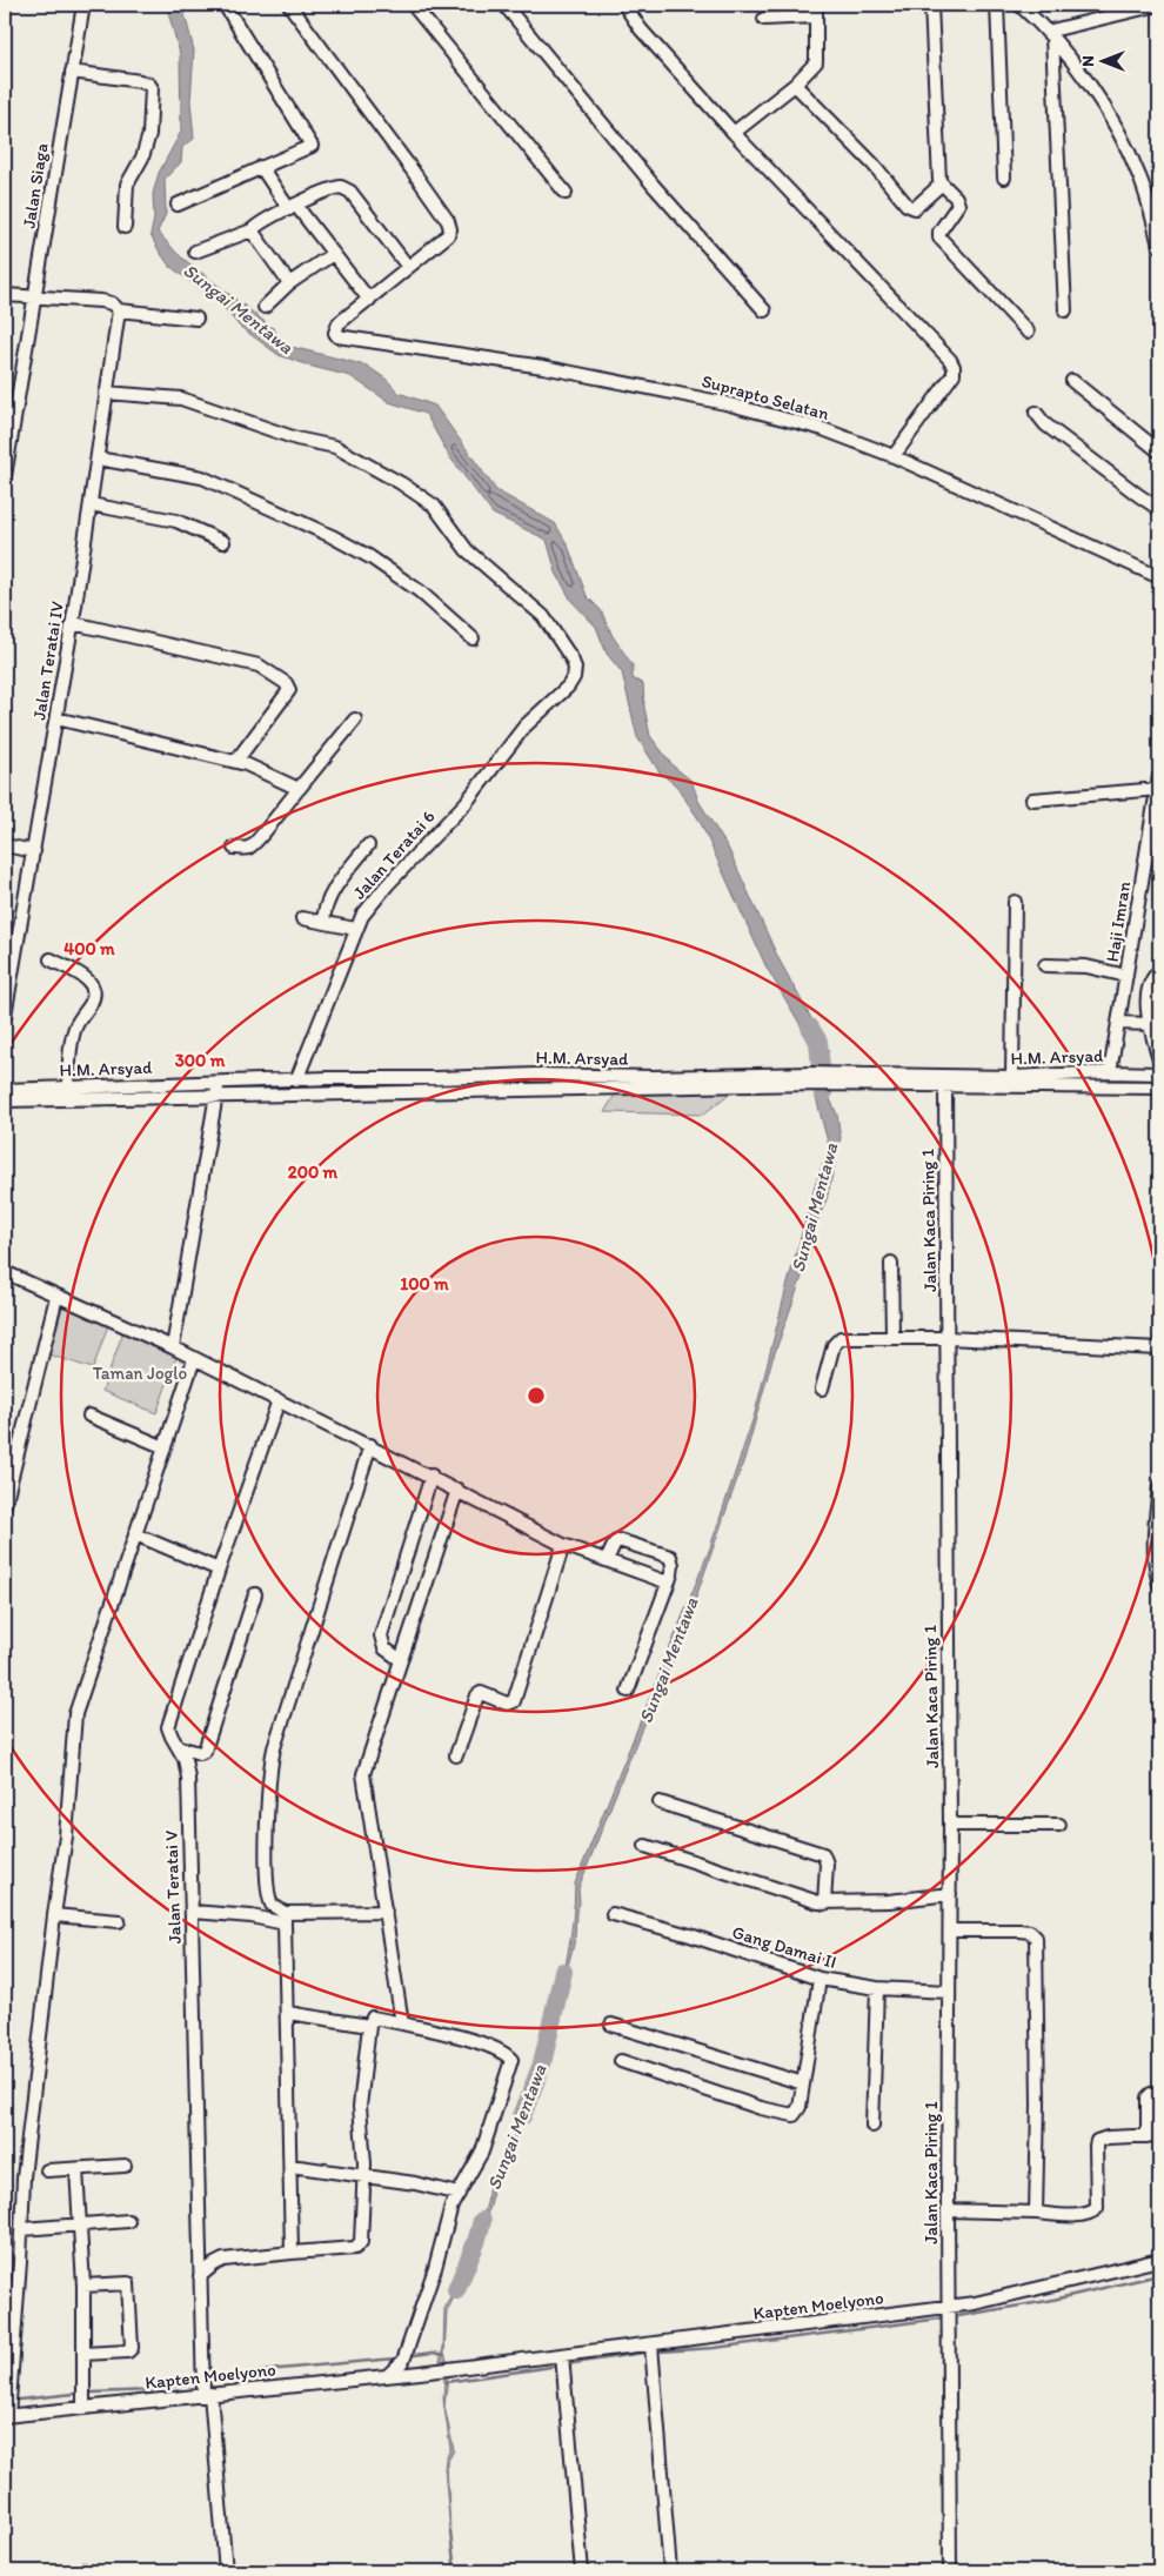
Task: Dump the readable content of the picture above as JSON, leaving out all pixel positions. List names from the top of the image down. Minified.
{"streets":{"street":["Jalan Siaga","Suprapto Selatan","Jalan Teratai IV","Jalan Teratai 6","Haji Imran","H.M. Arsyad","Jalan Kaca Piring 1","Jalan Teratai V","Gang Damai II","Kapten Moelyono"]},"crossings":[["Jalan Teratai IV","Jalan Teratai 6"],["Jalan Teratai 6","H.M. Arsyad"],["Haji Imran","H.M. Arsyad"],["H.M. Arsyad","Jalan Kaca Piring 1"],["Jalan Kaca Piring 1","Gang Damai II"],["Jalan Kaca Piring 1","Kapten Moelyono"],["Jalan Teratai V","Kapten Moelyono"]],"water":["Sungai Mentawa"],"parks":["Taman Joglo"],"north":"left","rings":["400 m","300 m","200 m","100 m"]}
